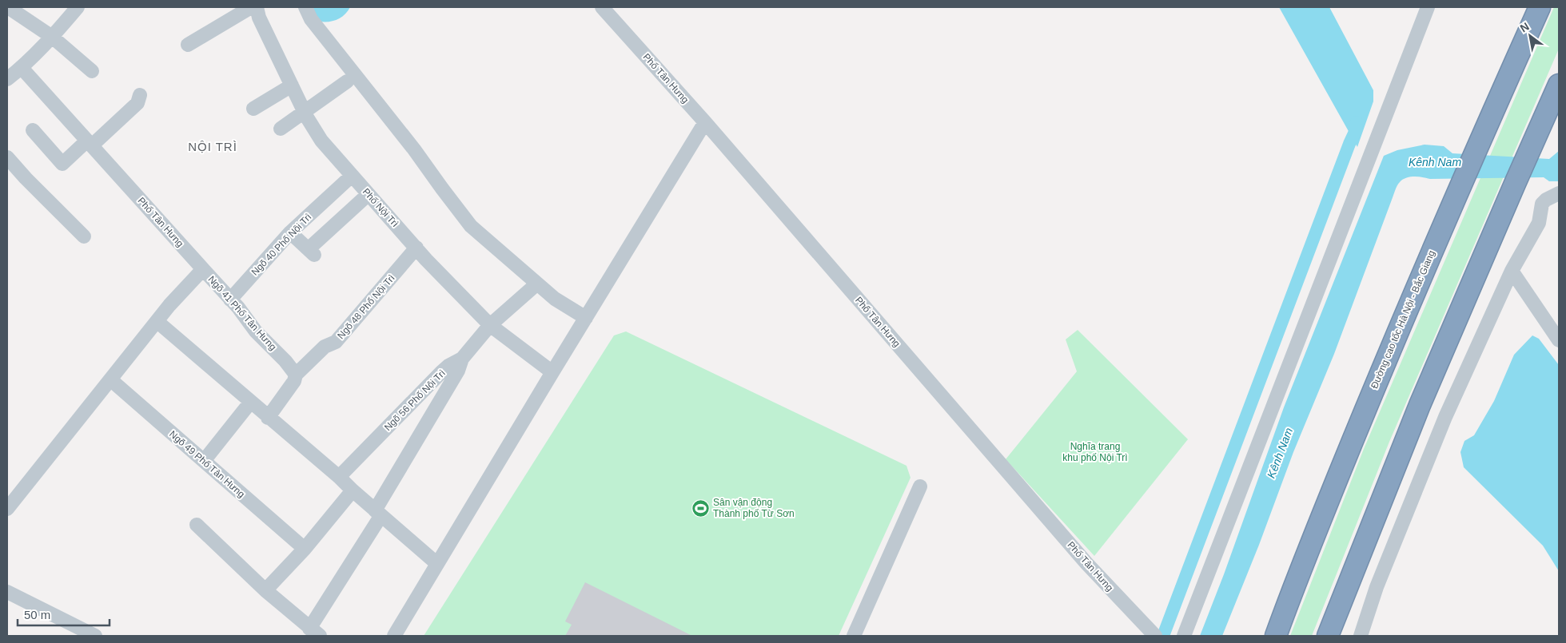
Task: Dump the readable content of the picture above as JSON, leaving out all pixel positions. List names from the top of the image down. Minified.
{"streets":{"highway":["Đường cao tốc Hà Nội - Bắc Giang"],"street":["Phố Tân Hưng","Phố Nội Trì","Ngõ 40 Phố Nội Trì","Ngõ 48 Phố Nội Trì","Ngõ 41 Phố Tân Hưng","Ngõ 56 Phố Nội Trì","Ngõ 49 Phố Tân Hưng"]},"crossings":[["Phố Tân Hưng","Ngõ 41 Phố Tân Hưng"],["Phố Nội Trì","Ngõ 40 Phố Nội Trì"],["Phố Nội Trì","Ngõ 48 Phố Nội Trì"],["Phố Nội Trì","Ngõ 56 Phố Nội Trì"],["Ngõ 40 Phố Nội Trì","Ngõ 41 Phố Tân Hưng"],["Ngõ 48 Phố Nội Trì","Ngõ 41 Phố Tân Hưng"]],"districts":["NỘI TRÌ"],"water":["Kênh Nam"],"parks":["Nghĩa trang khu phố Nội Trì"],"places":{"sports":["Sân vận động Thành phố Từ Sơn"]},"scale_bar":"50 m","north":"top left"}
